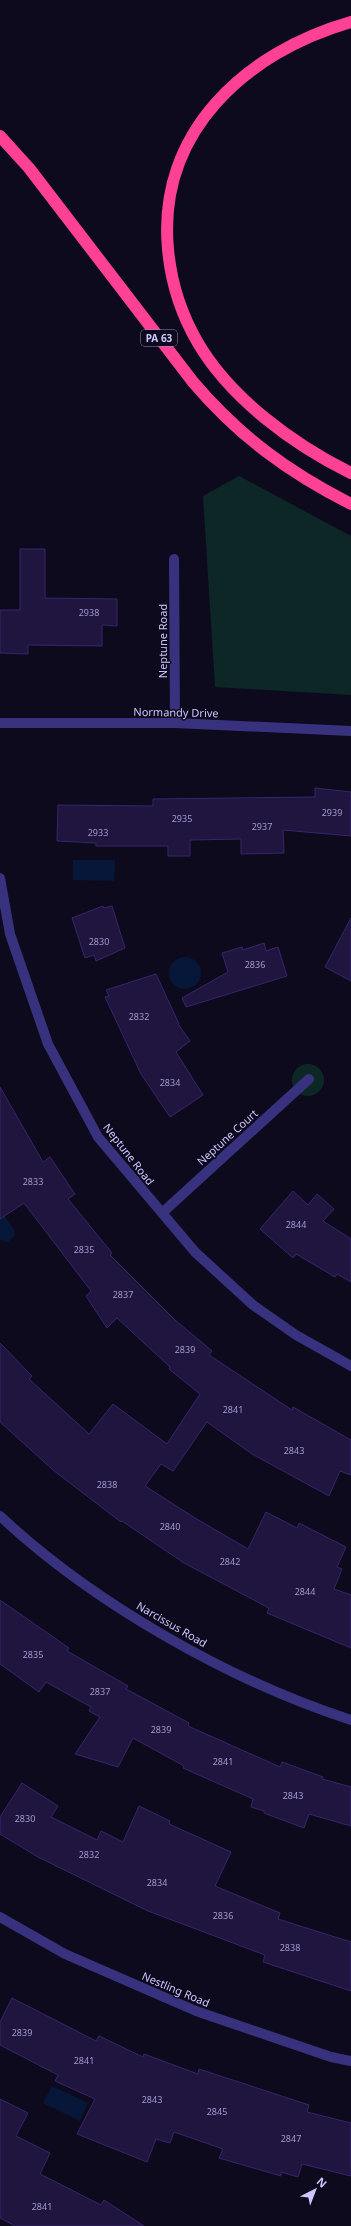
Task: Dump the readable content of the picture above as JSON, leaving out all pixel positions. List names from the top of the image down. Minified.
{"streets":{"highway":["PA 63"],"street":["Neptune Road","Normandy Drive","Neptune Court","Narcissus Road","Nestling Road"]},"crossings":[["Neptune Road","Normandy Drive"],["Neptune Road","Neptune Court"]],"house_numbers":["2938","2939","2935","2937","2933","2830","2836","2832","2834","2833","2844","2835","2837","2839","2841","2843","2838","2840","2842","2844","2835","2837","2839","2841","2843","2830","2832","2834","2836","2838","2839","2841","2843","2845","2847","2841"],"north":"top right"}
